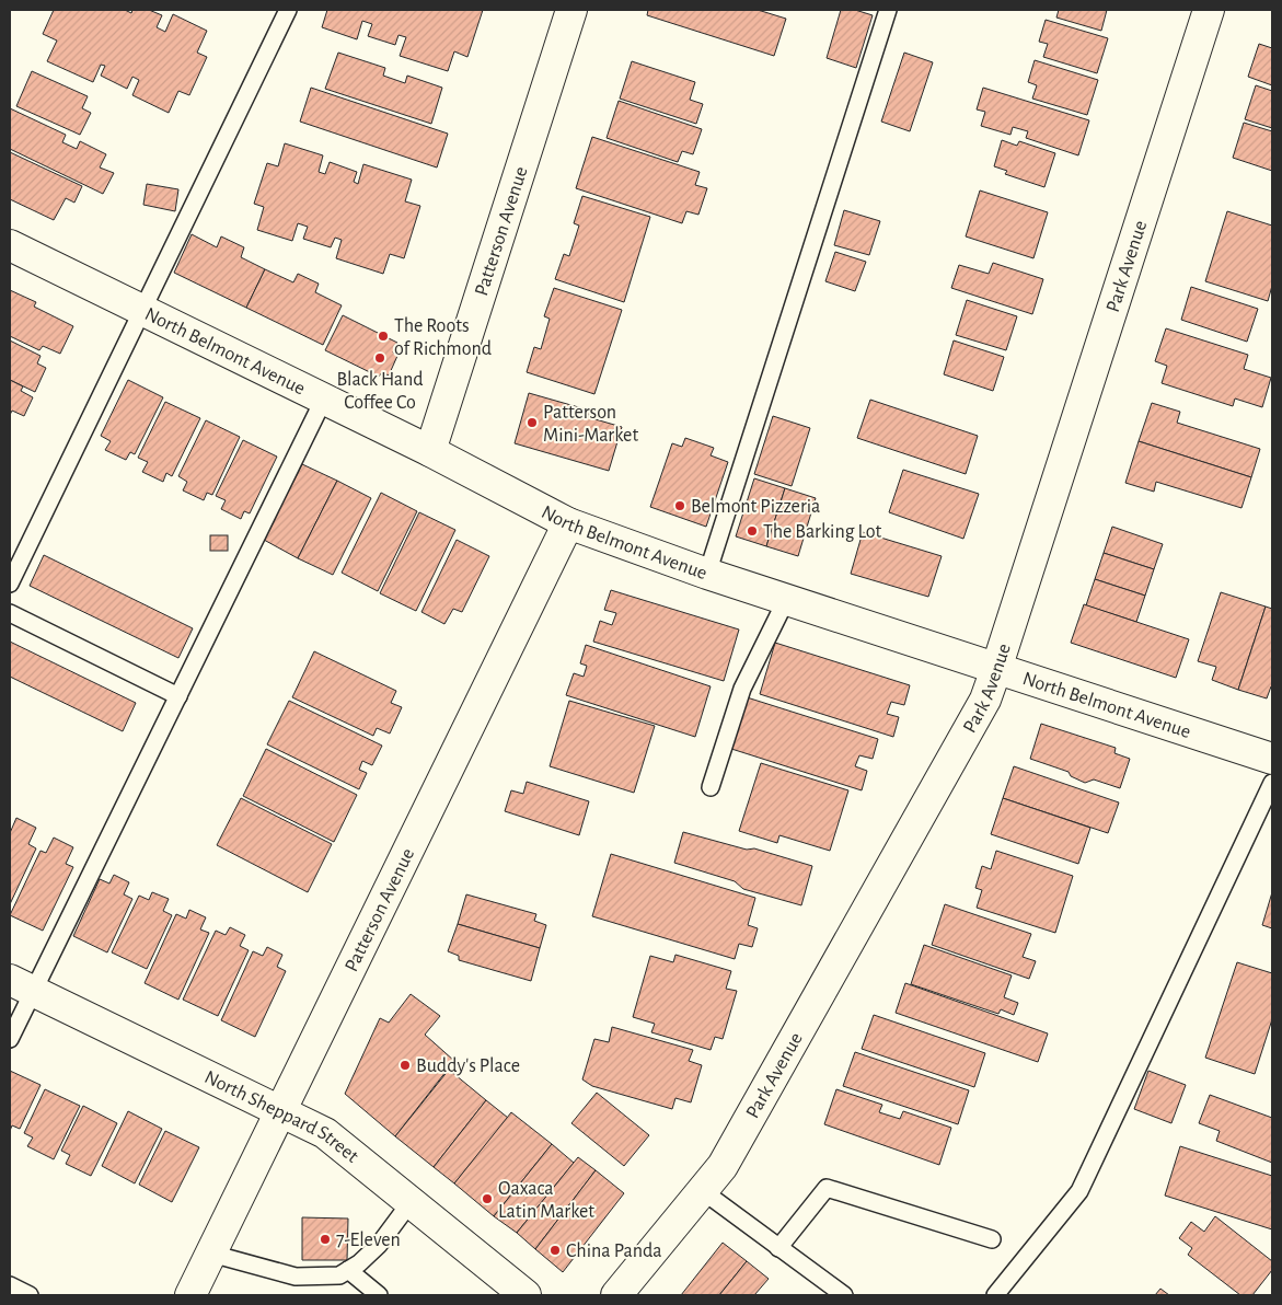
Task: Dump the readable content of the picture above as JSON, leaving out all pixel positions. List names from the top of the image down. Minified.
{"streets":{"street":["Patterson Avenue","Park Avenue","North Belmont Avenue","North Sheppard Street"]},"crossings":[["Patterson Avenue","North Belmont Avenue"],["Patterson Avenue","North Sheppard Street"],["Park Avenue","North Belmont Avenue"]],"places":["The Roots of Richmond","Black Hand Coffee Co","Patterson Mini-Market","Belmont Pizzeria","The Barking Lot","Buddy's Place","Oaxaca Latin Market","7-Eleven","China Panda"]}
